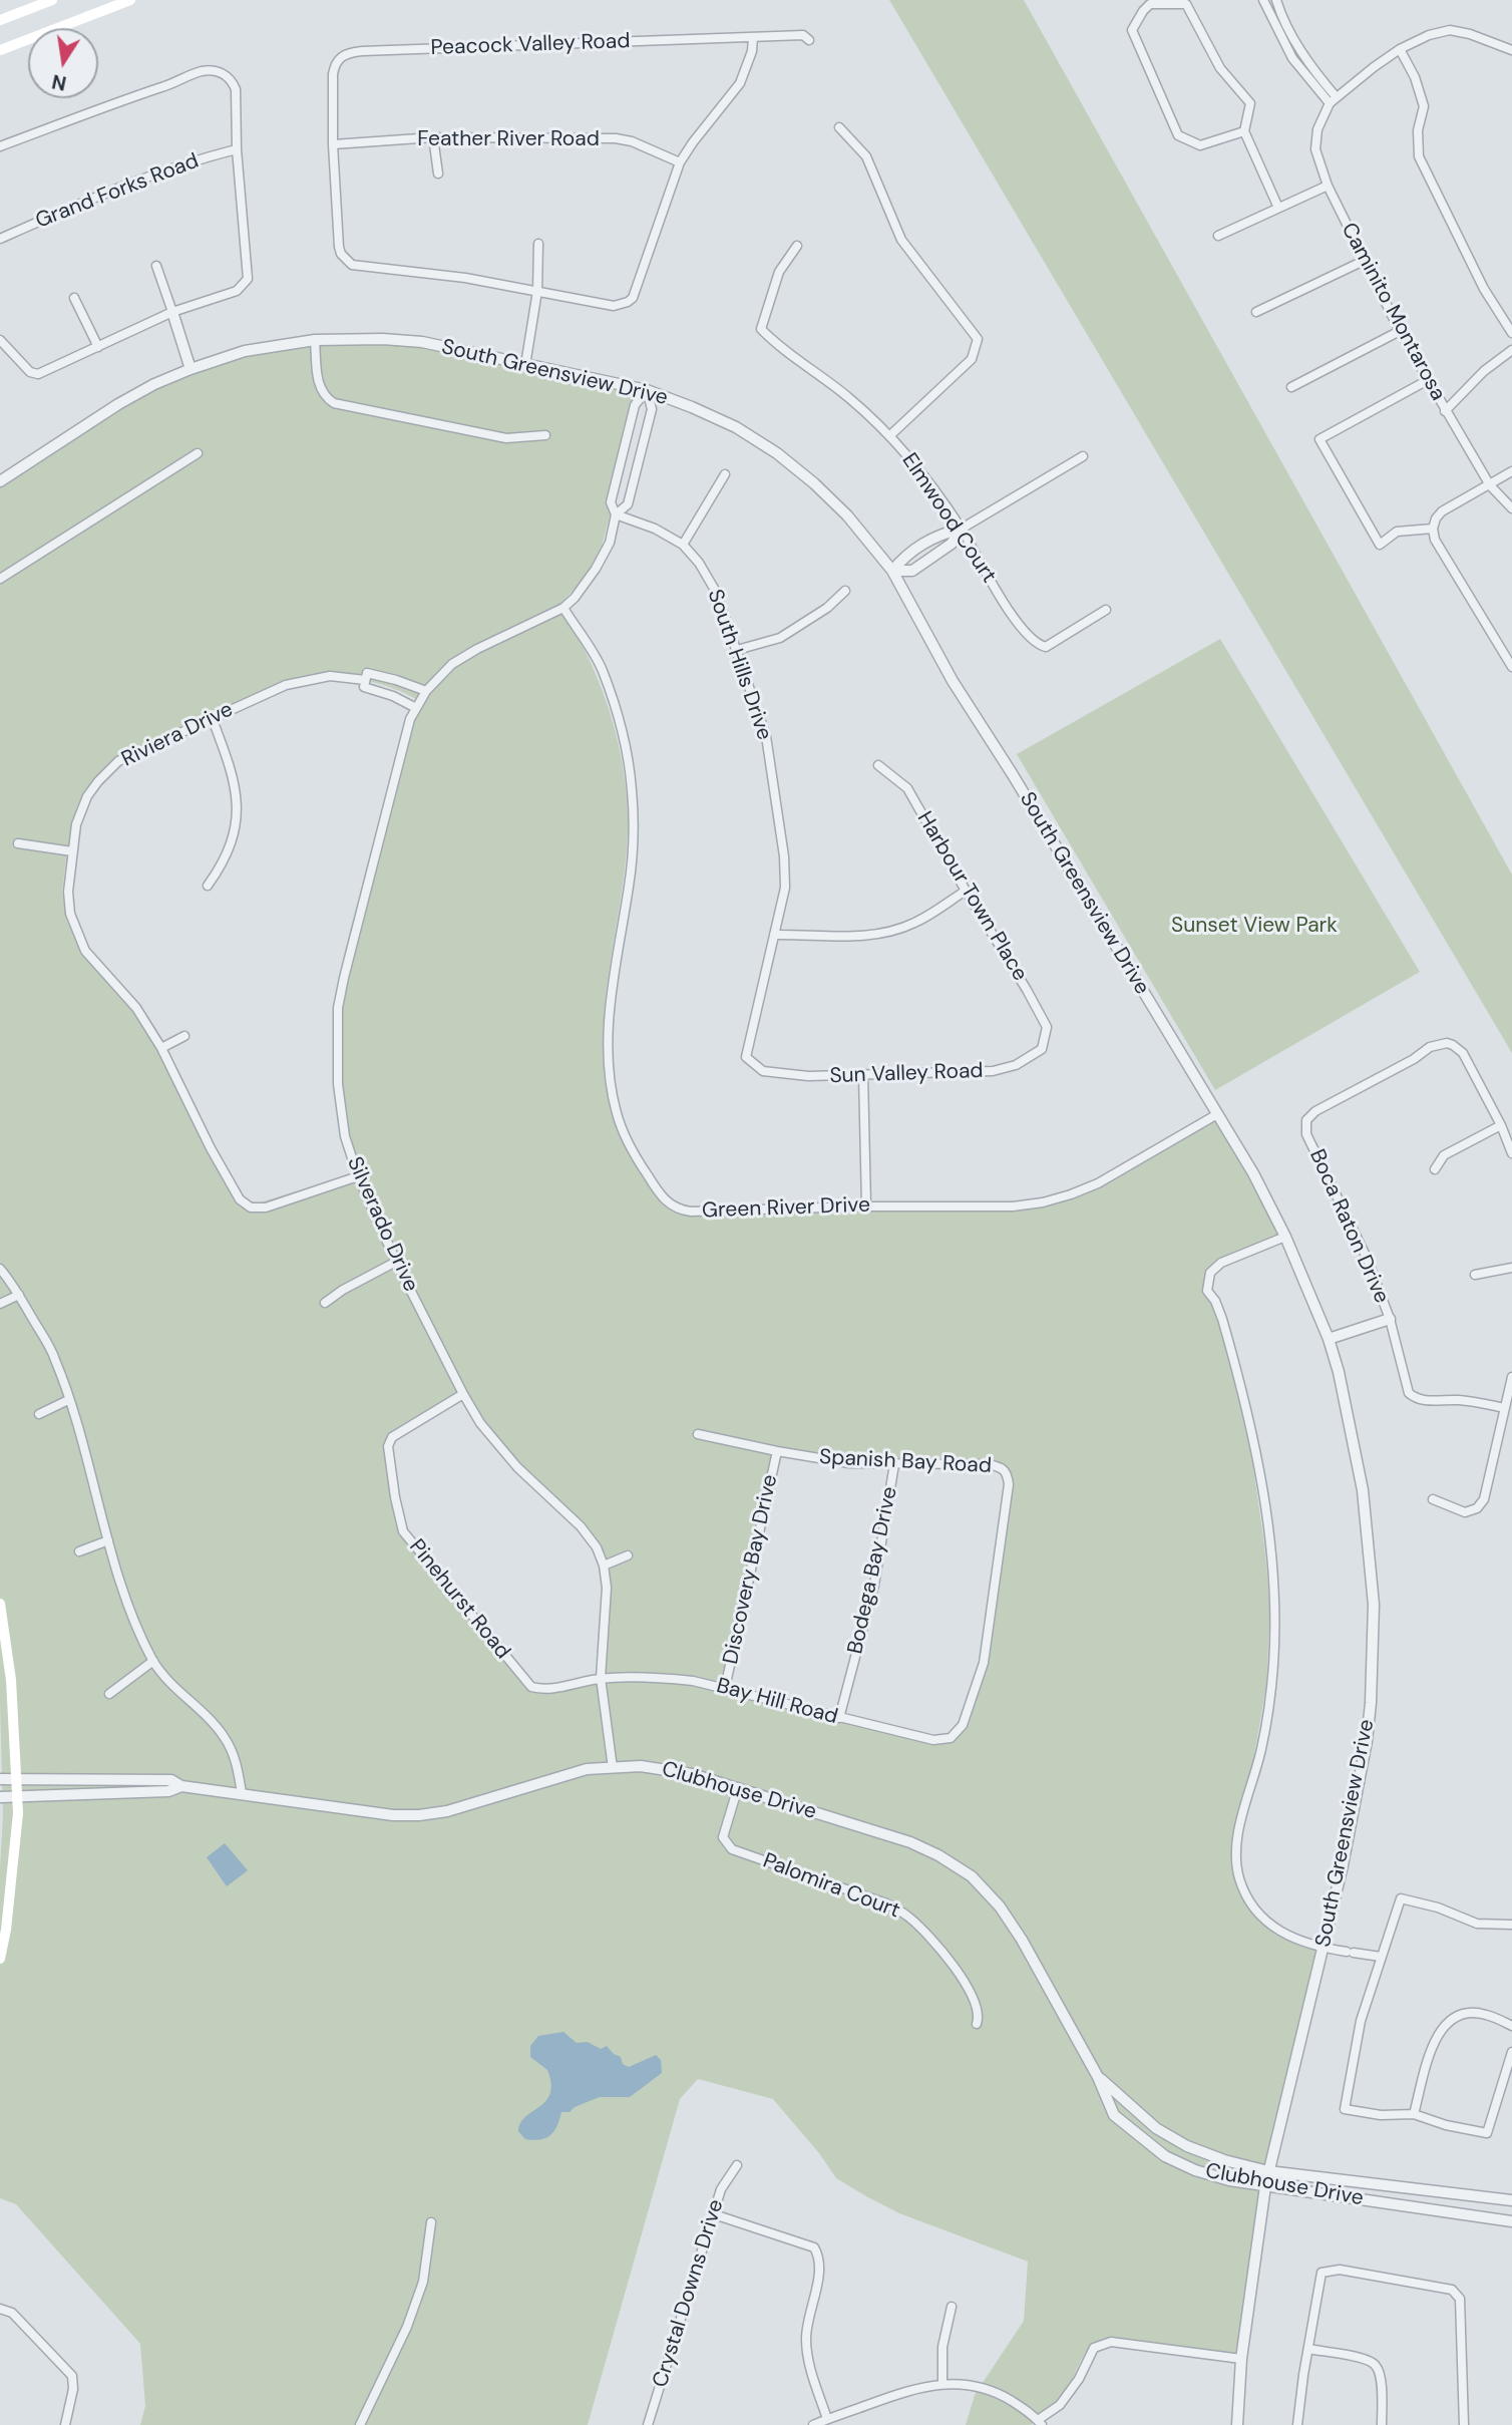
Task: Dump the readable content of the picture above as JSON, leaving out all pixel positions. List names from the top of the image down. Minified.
{"streets":{"street":["Peacock Valley Road","Feather River Road","Grand Forks Road","Caminito Montarosa","South Greensview Drive","Elmwood Court","South Hills Drive","Riviera Drive","Harbour Town Place","Sun Valley Road","Green River Drive","Silverado Drive","Boca Raton Drive","Spanish Bay Road","Discovery Bay Drive","Bodega Bay Drive","Pinehurst Road","Bay Hill Road","Clubhouse Drive","Palomira Court","Crystal Downs Drive"]},"crossings":[["Peacock Valley Road","Feather River Road"],["South Greensview Drive","Green River Drive"],["South Greensview Drive","Silverado Drive"],["South Greensview Drive","Clubhouse Drive"],["South Hills Drive","Sun Valley Road"],["South Hills Drive","Silverado Drive"],["Riviera Drive","Silverado Drive"],["Harbour Town Place","Sun Valley Road"],["Green River Drive","Silverado Drive"],["Silverado Drive","Pinehurst Road"],["Silverado Drive","Bay Hill Road"],["Silverado Drive","Clubhouse Drive"],["Spanish Bay Road","Discovery Bay Drive"],["Spanish Bay Road","Bodega Bay Drive"],["Spanish Bay Road","Bay Hill Road"],["Discovery Bay Drive","Bay Hill Road"],["Bodega Bay Drive","Bay Hill Road"],["Pinehurst Road","Bay Hill Road"],["Clubhouse Drive","Palomira Court"]],"parks":["Sunset View Park"],"north":"bottom"}
